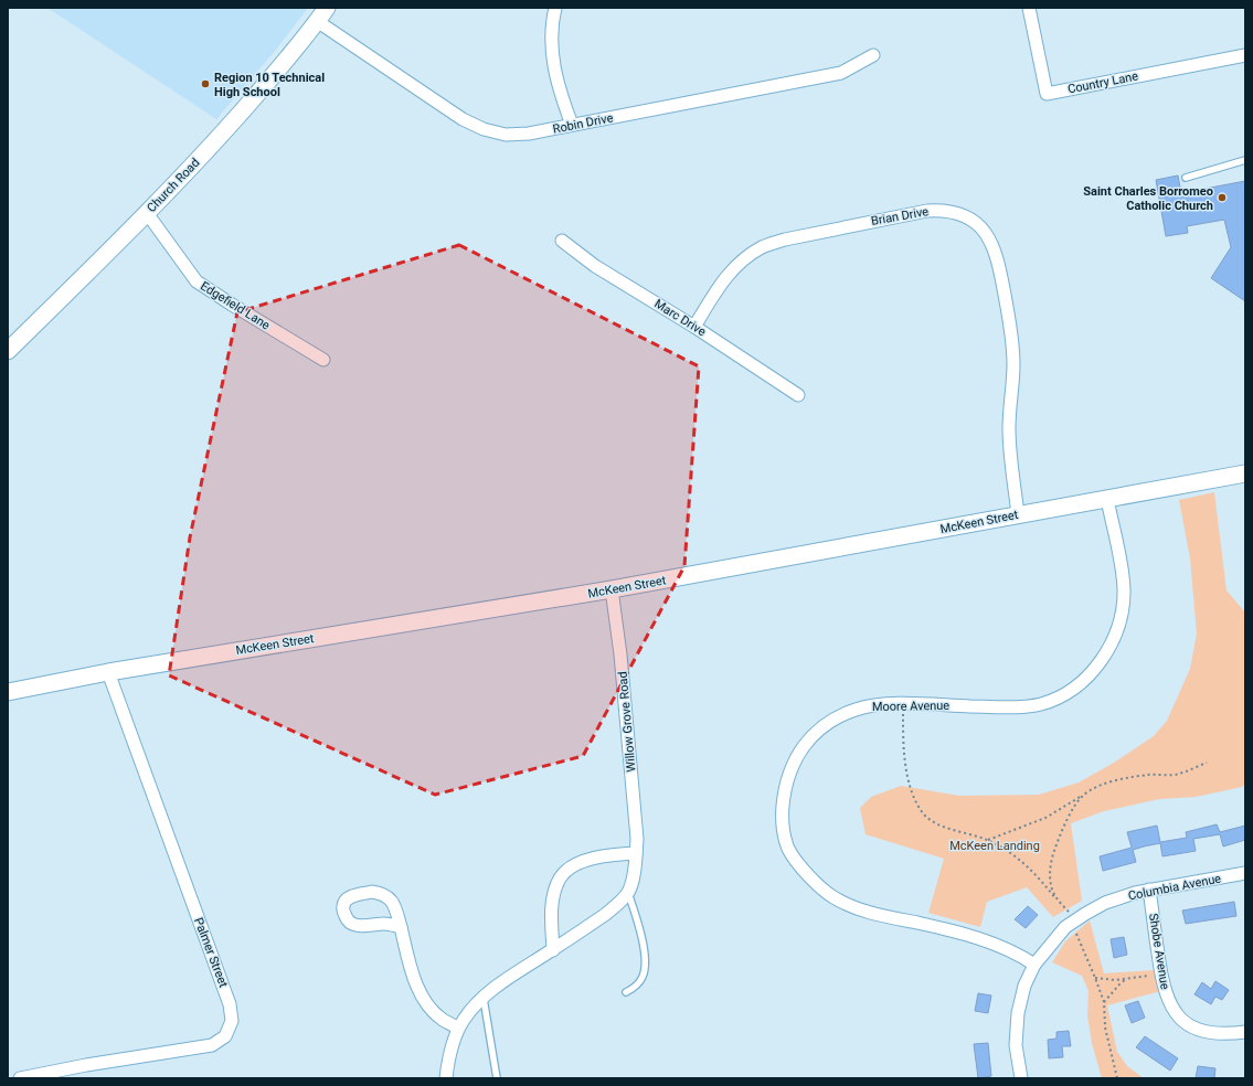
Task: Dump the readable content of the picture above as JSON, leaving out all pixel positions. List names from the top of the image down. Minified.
{"streets":{"street":["Country Lane","Robin Drive","Church Road","Brian Drive","Edgefield Lane","Marc Drive","McKeen Street","Moore Avenue","Willow Grove Road","Columbia Avenue","Shobe Avenue","Palmer Street"]},"crossings":[["Robin Drive","Church Road"],["Church Road","Edgefield Lane"],["Brian Drive","Marc Drive"],["Brian Drive","McKeen Street"],["McKeen Street","Moore Avenue"],["McKeen Street","Willow Grove Road"],["McKeen Street","Palmer Street"],["Moore Avenue","Columbia Avenue"],["Columbia Avenue","Shobe Avenue"]],"parks":["McKeen Landing"],"places":["Region 10 Technical High School","Saint Charles Borromeo Catholic Church"]}
